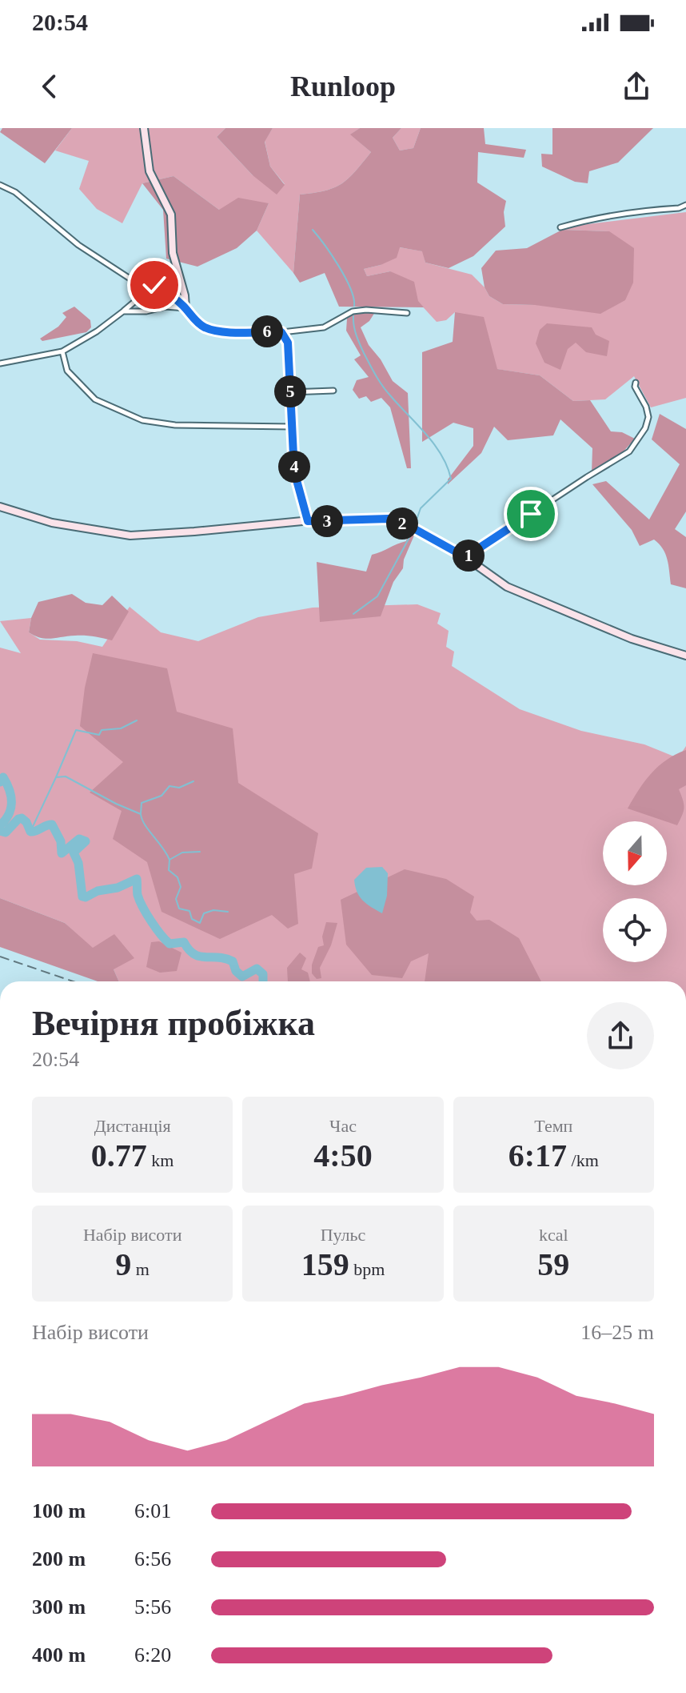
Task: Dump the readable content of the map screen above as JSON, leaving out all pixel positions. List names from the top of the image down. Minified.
{"north":"bottom","page":{"status":"20:54","header":"Runloop","pins":["6","5","4","3","2","1"],"heading":["Вечірня пробіжка","20:54"],"stats":[["Дистанція","0.77 km"],["Час","4:50"],["Темп","6:17 /km"],["Набір висоти","9 m"],["Пульс","159 bpm"],["kcal","59"]],"chart":["Набір висоти","16–25 m"],"list":[{"name":"100 m","note":"6:01"},{"name":"200 m","note":"6:56"},{"name":"300 m","note":"5:56"},{"name":"400 m","note":"6:20"}]}}
